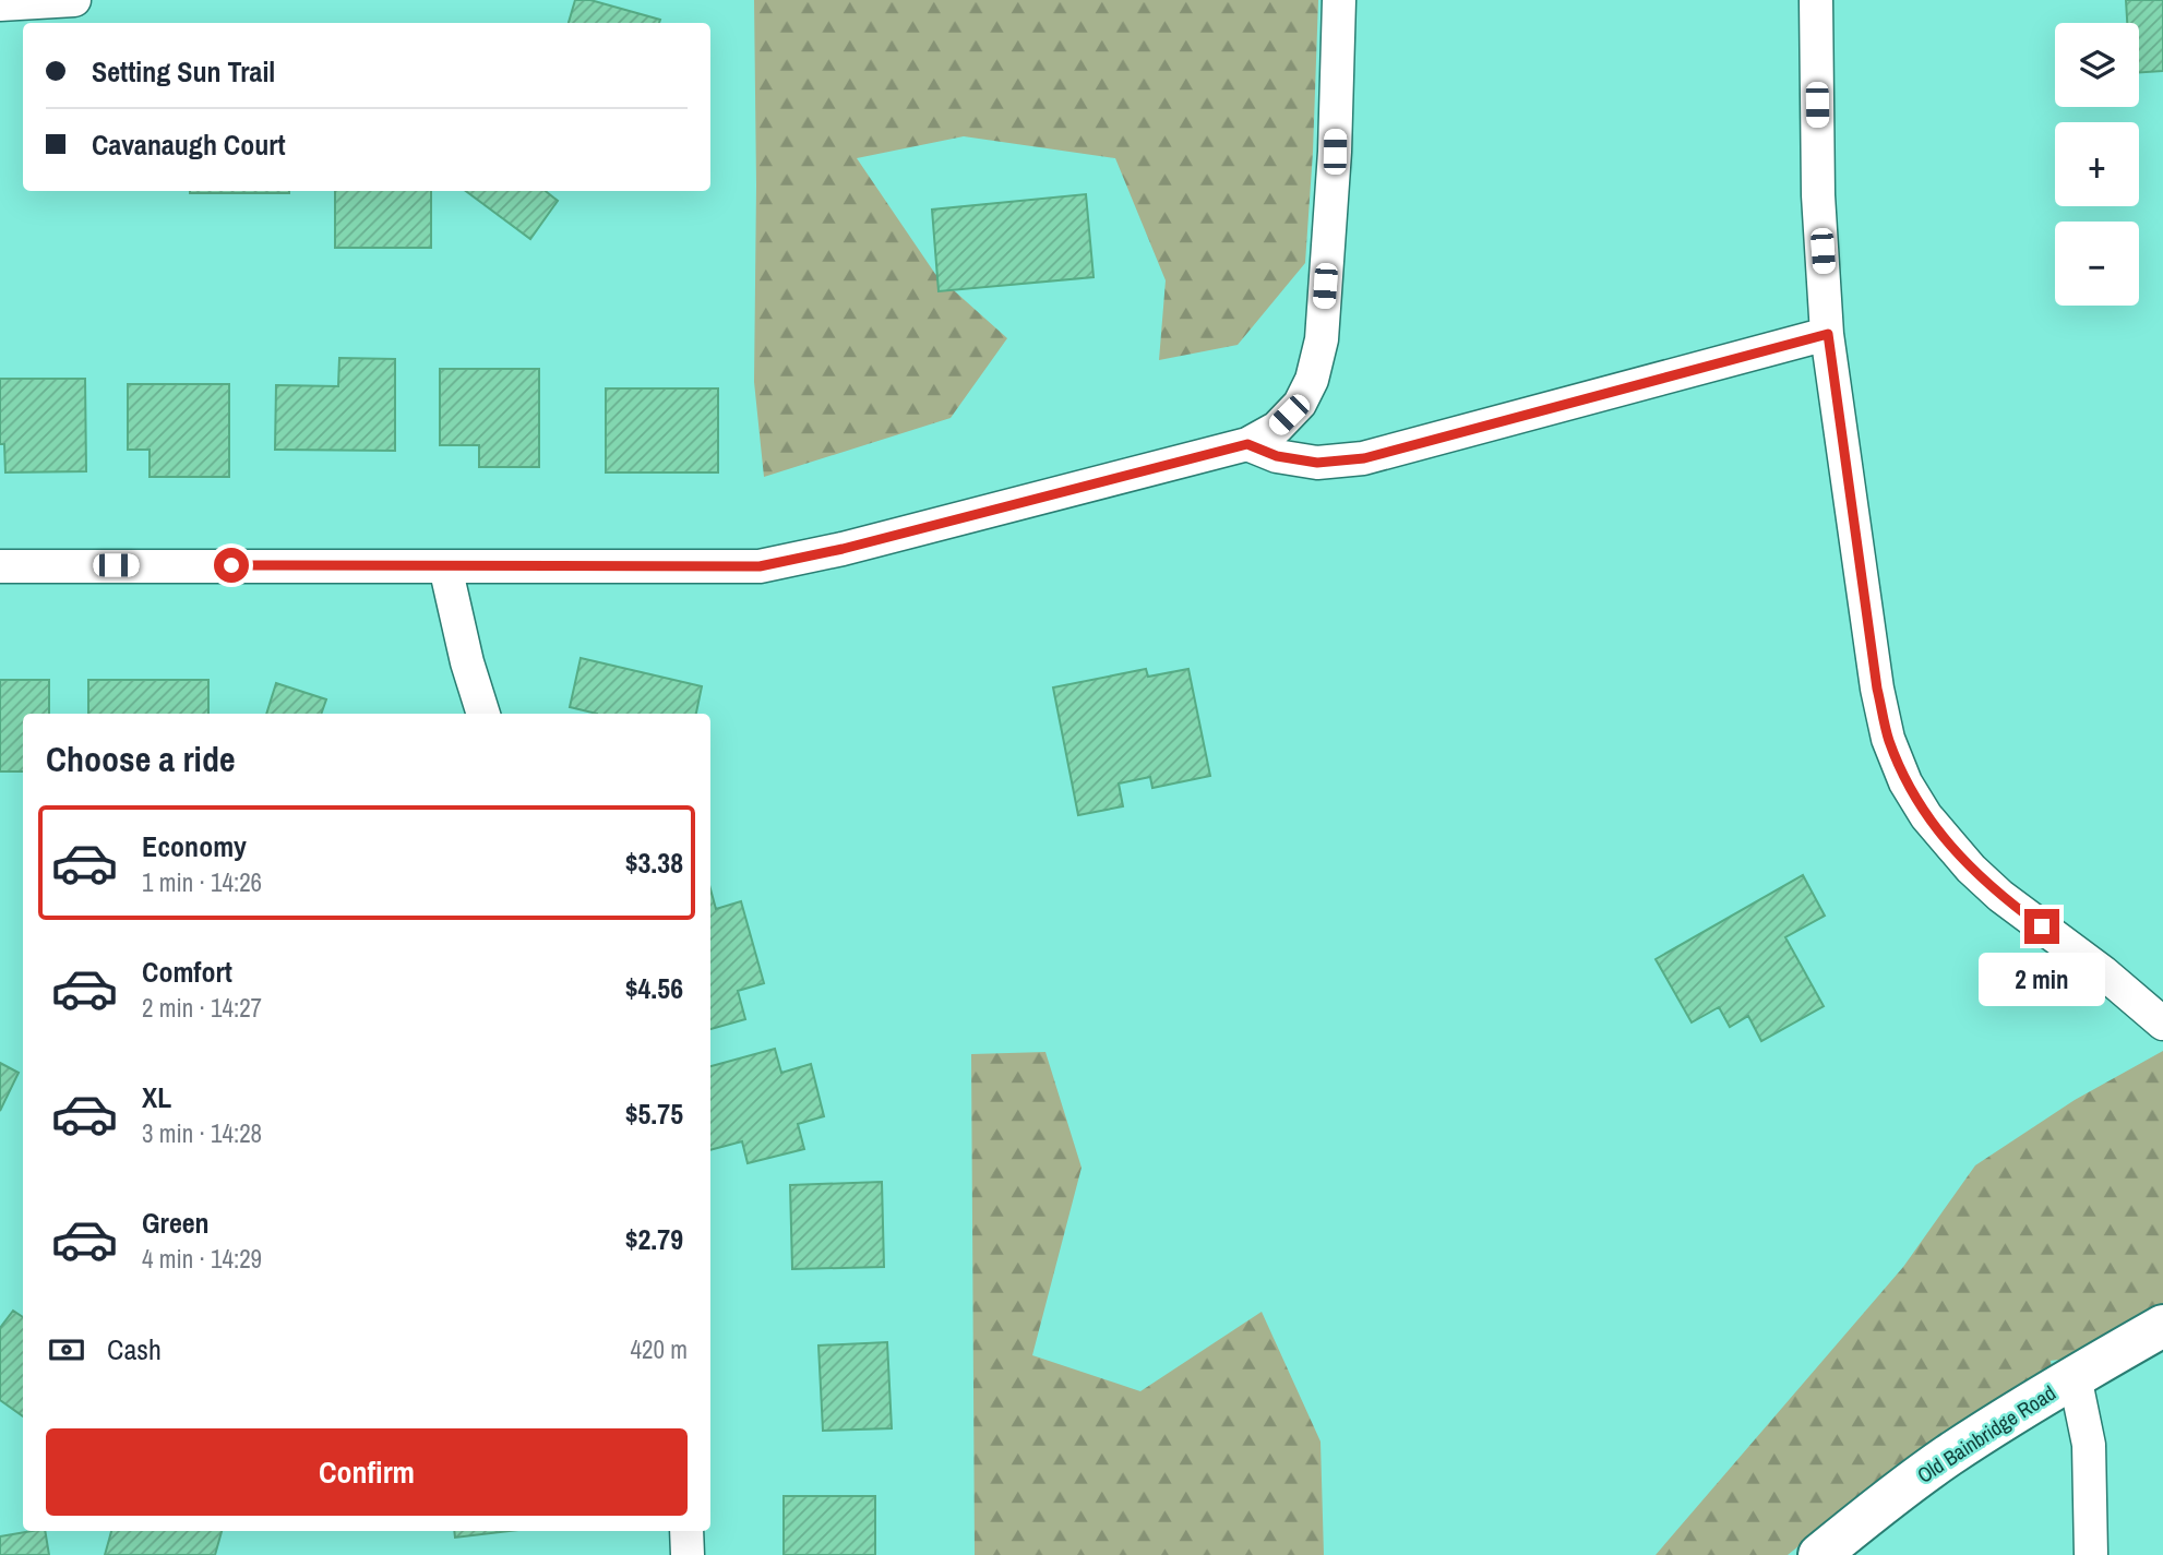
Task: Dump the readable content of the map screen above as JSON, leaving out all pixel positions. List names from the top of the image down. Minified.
{"streets":{"main road":["Old Bainbridge Road"]},"page":{"map_buttons":["+","−"],"banner":["Setting Sun Trail","Cavanaugh Court"],"heading":"Choose a ride","list":[{"name":"Economy","note":"1 min · 14:26","value":"$3.38"},{"name":"Comfort","note":"2 min · 14:27","value":"$4.56"},{"name":"XL","note":"3 min · 14:28","value":"$5.75"},{"name":"Green","note":"4 min · 14:29","value":"$2.79"}],"bubble":"2 min","pay":["Cash","420 m"],"buttons":"Confirm"}}
